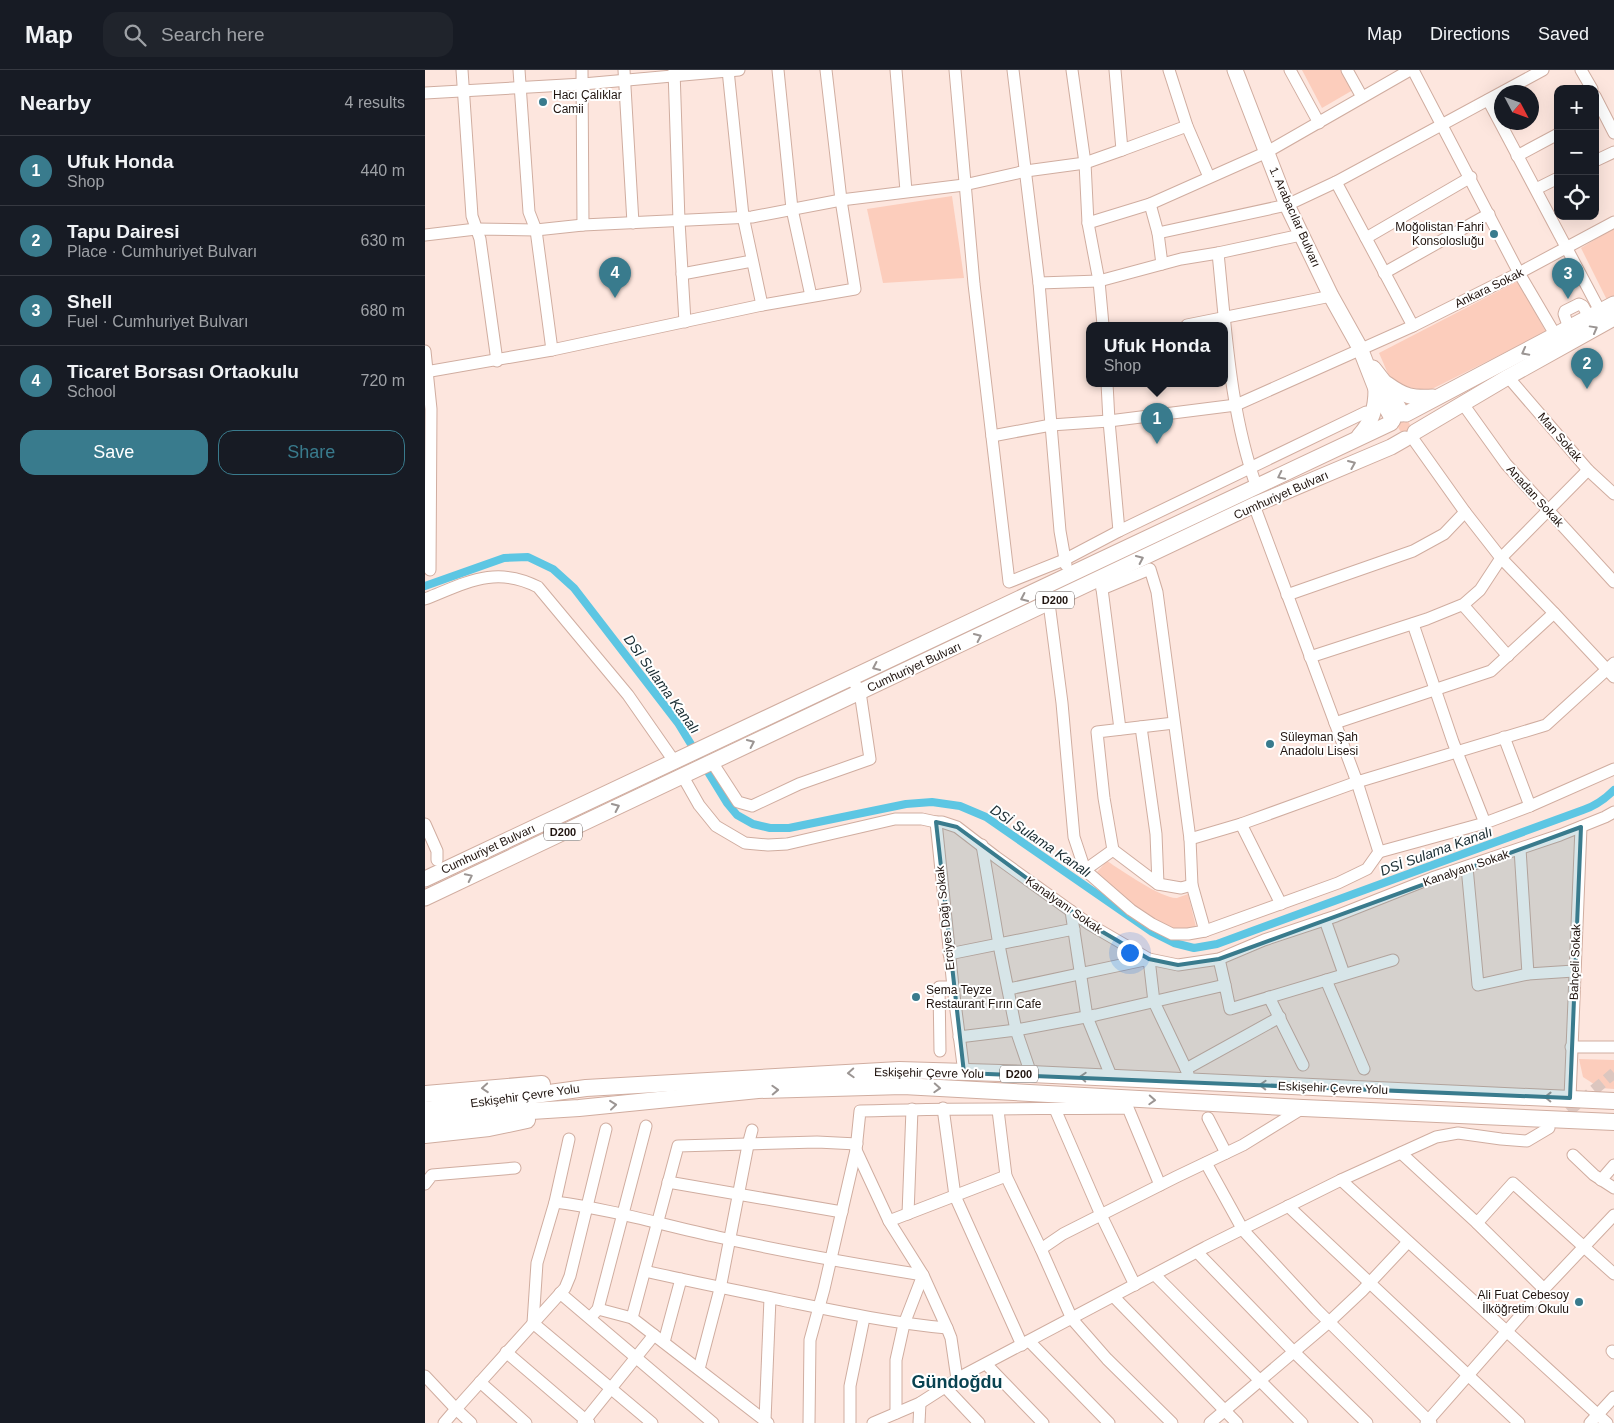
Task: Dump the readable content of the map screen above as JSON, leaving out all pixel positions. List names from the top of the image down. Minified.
{"streets":{"highway":["D200","Eskişehir Çevre Yolu"],"main road":["1. Arabacılar Bulvarı","Cumhuriyet Bulvarı"],"street":["Ankara Sokak","Man Sokak","Anadan Sokak","Kanalyanı Sokak","Erciyes Dağı Sokak","Bahçeli Sokak"]},"crossings":[["1. Arabacılar Bulvarı","Ankara Sokak"],["1. Arabacılar Bulvarı","Cumhuriyet Bulvarı"],["Man Sokak","Cumhuriyet Bulvarı"],["Cumhuriyet Bulvarı","Anadan Sokak"],["Cumhuriyet Bulvarı","Kanalyanı Sokak"],["Kanalyanı Sokak","Erciyes Dağı Sokak"],["Kanalyanı Sokak","Bahçeli Sokak"],["Erciyes Dağı Sokak","Eskişehir Çevre Yolu"],["Bahçeli Sokak","Eskişehir Çevre Yolu"]],"districts":["Gündoğdu"],"water":["DSİ Sulama Kanalı"],"places":["Hacı Çalıklar Camii","Moğolistan Fahri Konsolosluğu","Süleyman Şah Anadolu Lisesi","Sema Teyze Restaurant Fırın Cafe","Ali Fuat Cebesoy İlköğretim Okulu"],"north":"bottom right","page":{"header":"Map","search":"Search here","nav":["Map","Directions","Saved"],"heading":["Nearby","4 results"],"map_buttons":["+","−"],"list":[{"mark":"1","name":"Ufuk Honda","note":"Shop","value":"440 m"},{"mark":"2","name":"Tapu Dairesi","note":"Place · Cumhuriyet Bulvarı","value":"630 m"},{"mark":"3","name":"Shell","note":"Fuel · Cumhuriyet Bulvarı","value":"680 m"},{"mark":"4","name":"Ticaret Borsası Ortaokulu","note":"School","value":"720 m"}],"pins":["4","3","2","1"],"popup":["Ufuk Honda","Shop"],"buttons":["Save","Share"]}}
